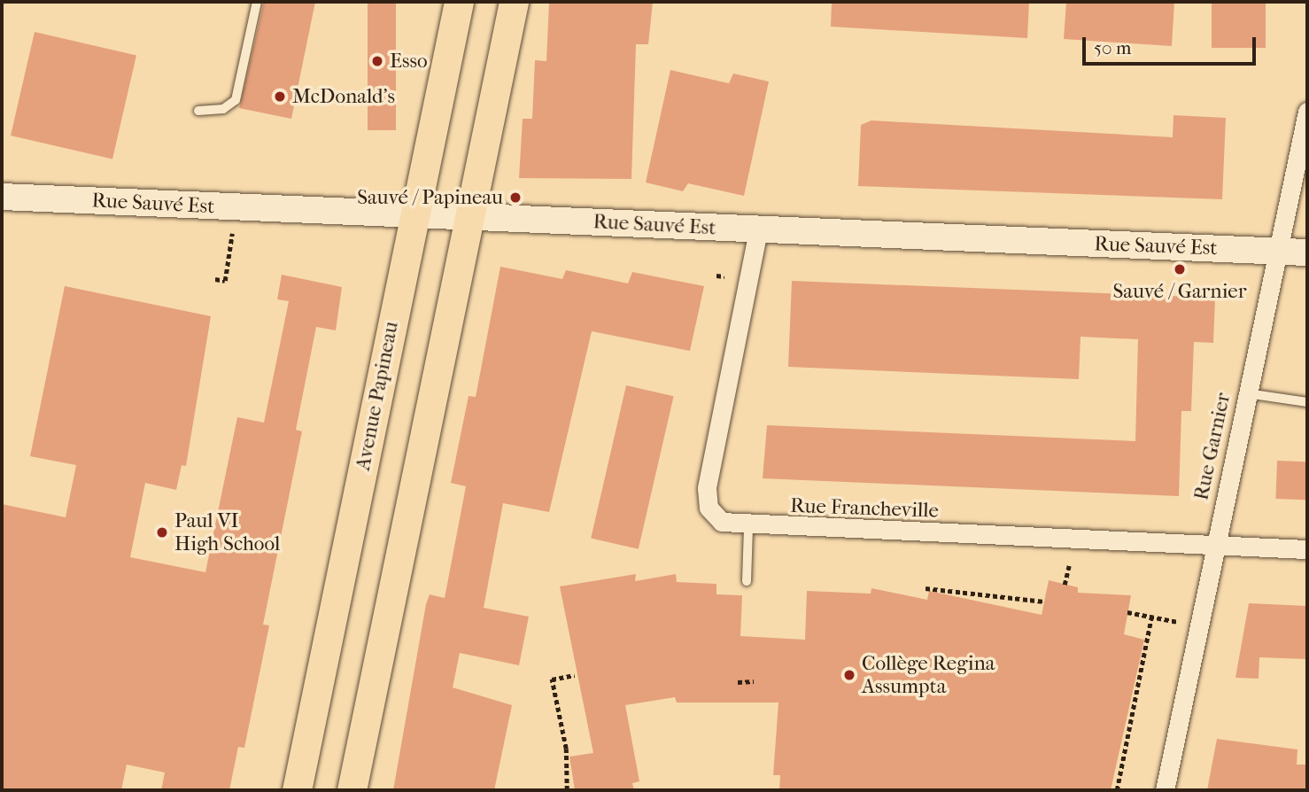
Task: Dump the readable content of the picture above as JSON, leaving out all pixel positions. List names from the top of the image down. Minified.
{"streets":{"main road":["Rue Sauvé Est","Avenue Papineau"],"street":["Rue Garnier","Rue Francheville"]},"crossings":[["Rue Sauvé Est","Avenue Papineau"],["Rue Sauvé Est","Rue Garnier"],["Rue Sauvé Est","Rue Francheville"],["Rue Garnier","Rue Francheville"]],"places":["Esso","McDonald's","Sauvé / Papineau","Sauvé / Garnier","Paul VI High School","Collège Regina Assumpta"],"scale_bar":"50 m"}
